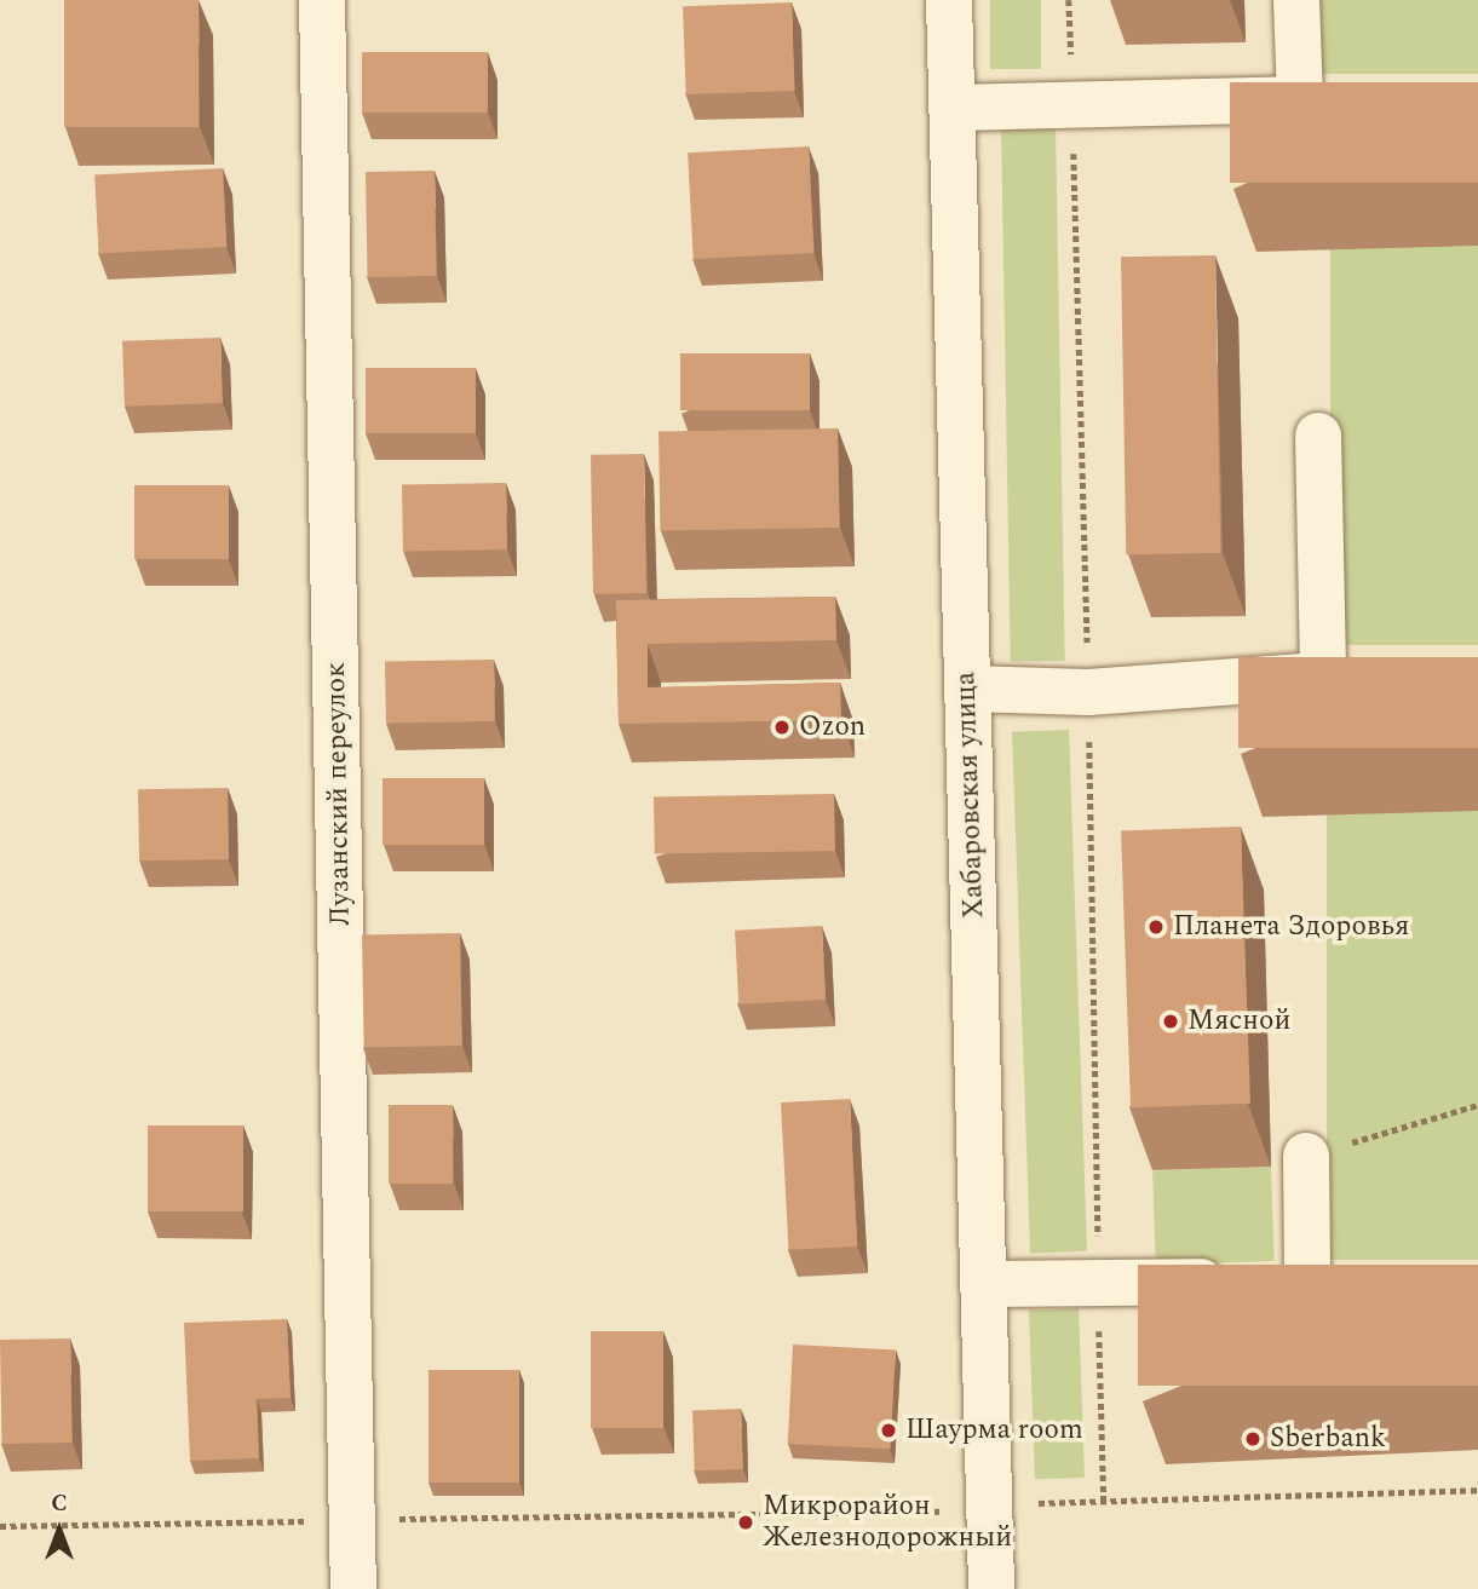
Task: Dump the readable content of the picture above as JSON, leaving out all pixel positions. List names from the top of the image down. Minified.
{"streets":{"street":["Лузанский переулок","Хабаровская улица"]},"places":["Ozon","Планета Здоровья","Мясной","Шаурма room","Sberbank","Микрорайон Железнодорожный"],"north":"top"}
